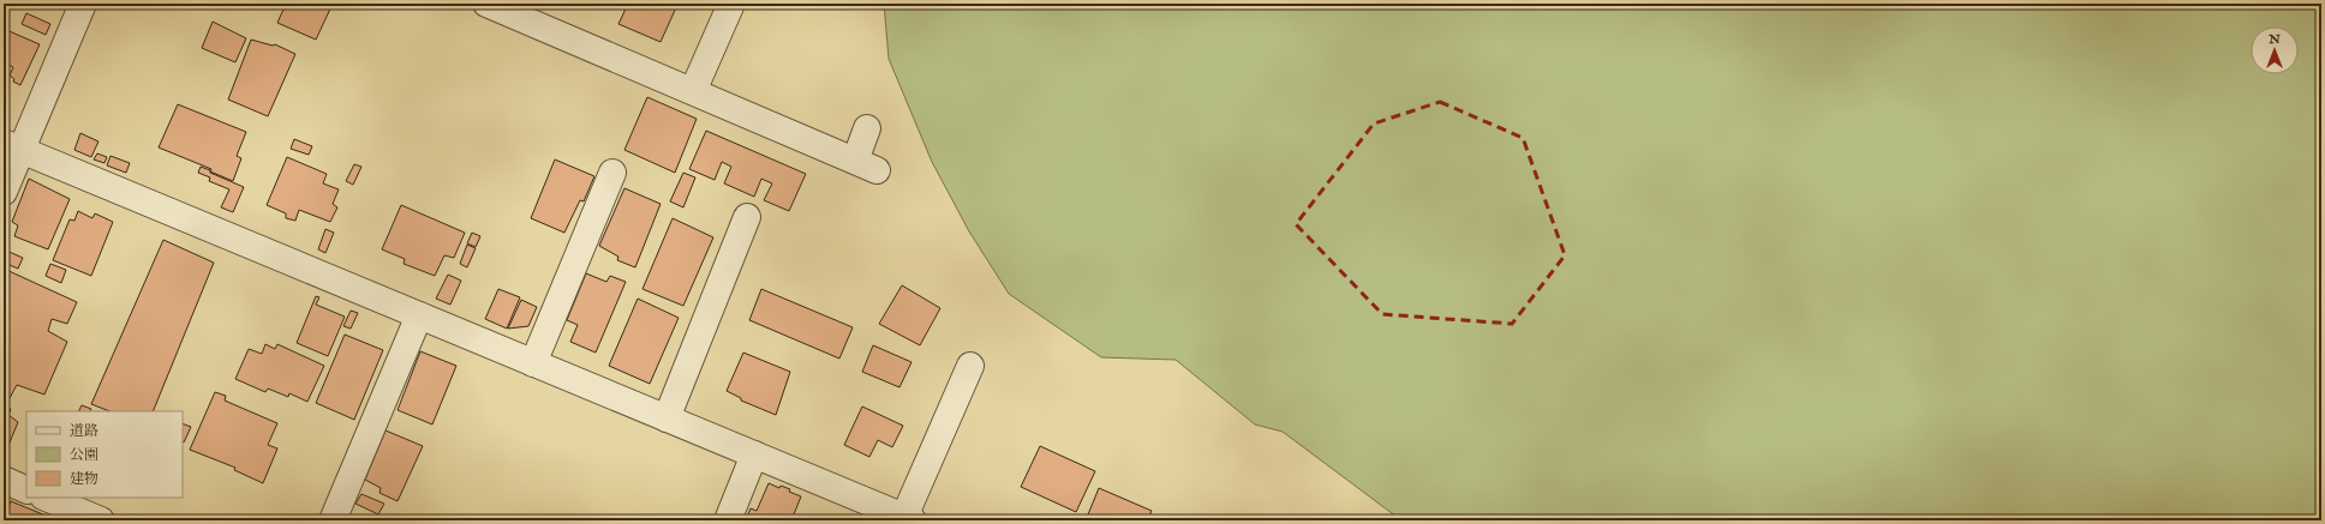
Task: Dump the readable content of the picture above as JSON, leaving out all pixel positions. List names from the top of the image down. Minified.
{"legend":["道路","公園","建物"],"north":"top"}
